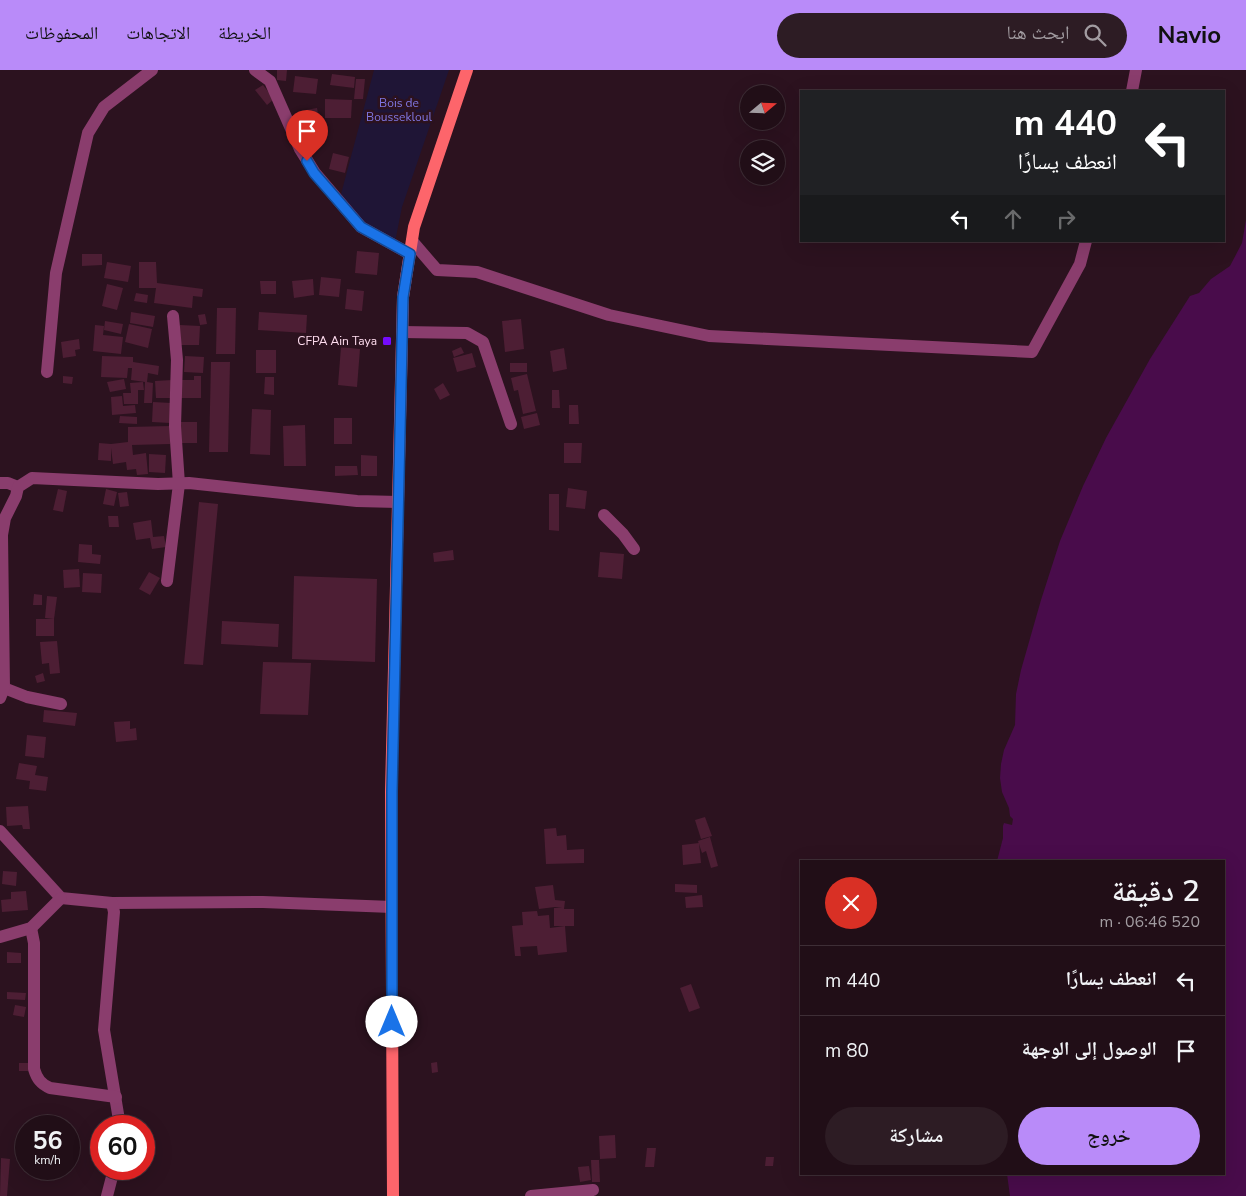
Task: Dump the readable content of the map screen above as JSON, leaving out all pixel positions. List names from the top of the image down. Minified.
{"parks":["Bois de Boussekloul"],"places":{"transit":["CFPA Ain Taya"]},"north":"right","page":{"header":"Navio","search":"ابحث هنا","nav":["الخريطة","الاتجاهات","المحفوظات"],"turn":["440 m","انعطف يسارًا"],"heading":["2 دقيقة","520 m · 06:46"],"list":[{"name":"انعطف يسارًا","value":"440 m"},{"name":"الوصول إلى الوجهة","value":"80 m"}],"buttons":["خروج","مشاركة"],"speed":"56 km/h","limit":"60"}}
